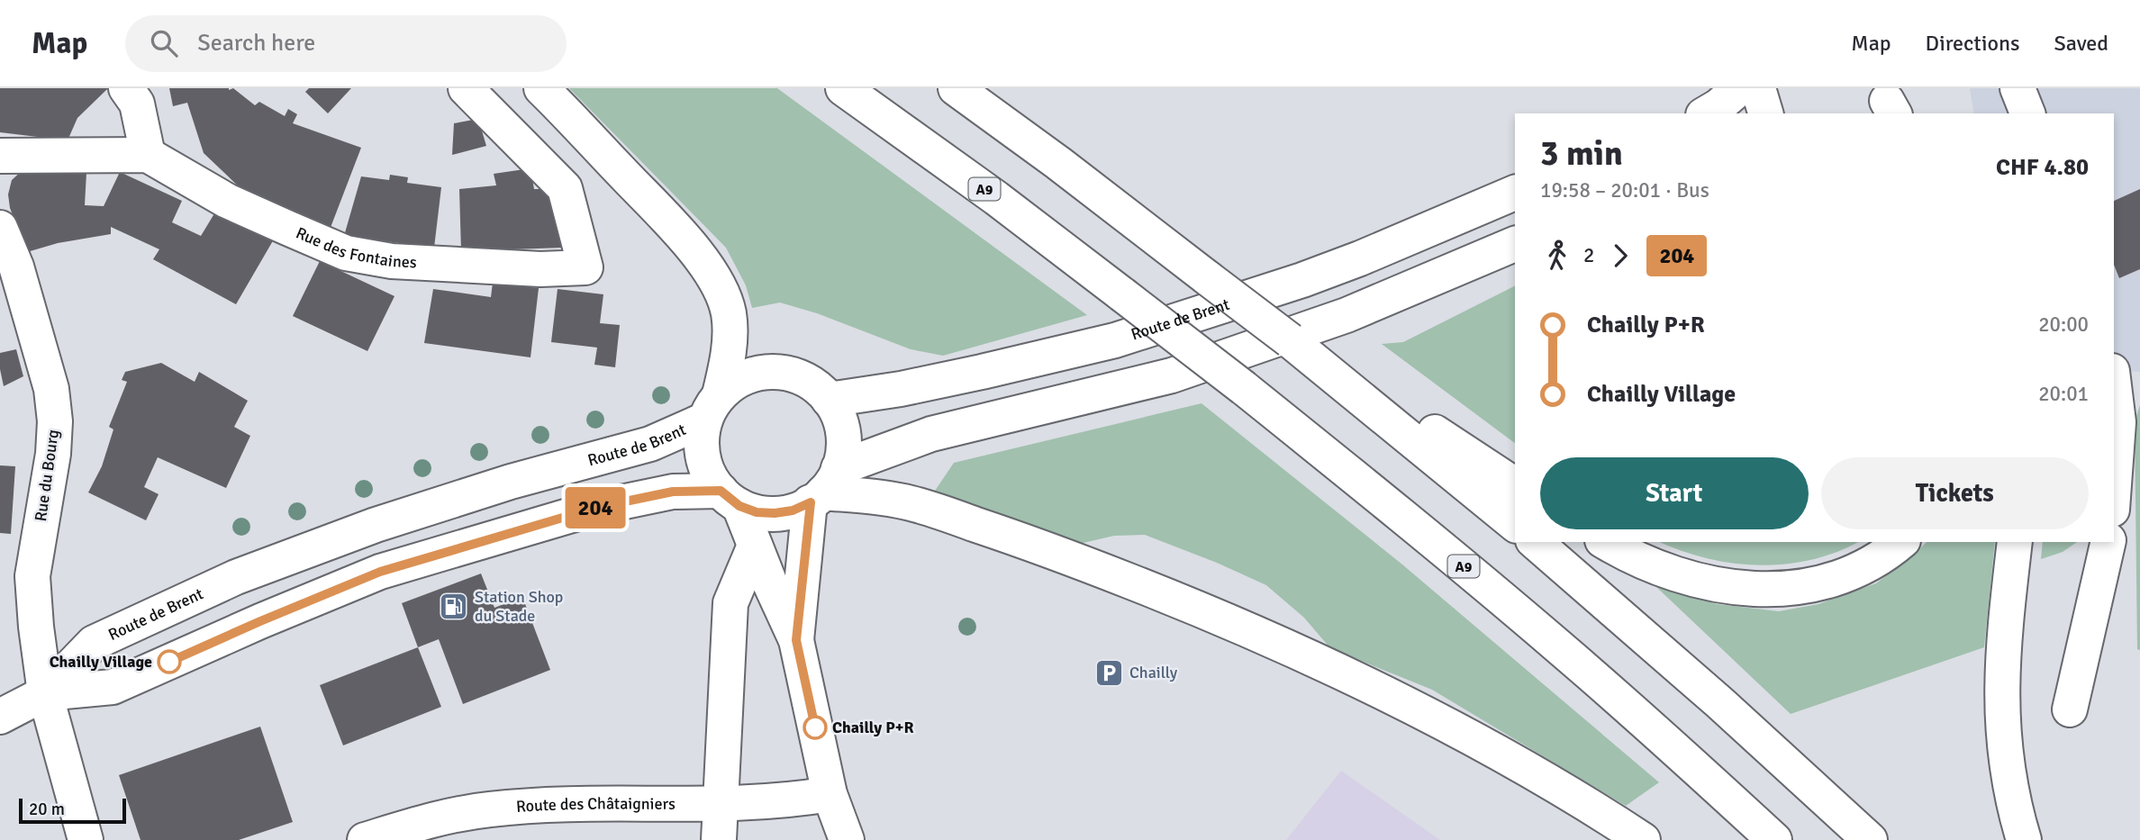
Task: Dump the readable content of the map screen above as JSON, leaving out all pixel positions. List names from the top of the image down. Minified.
{"streets":{"main road":["A9","Rue des Fontaines","Route de Brent","Rue du Bourg","Route des Châtaigniers"]},"crossings":[["Route de Brent","Rue du Bourg"]],"places":{"fuel station":["Station Shop du Stade"],"other":["Chailly Village","Chailly P+R"],"parking":["Chailly"]},"lines":["bus line 204"],"scale_bar":"20 m","page":{"header":"Map","search":"Search here","nav":["Map","Directions","Saved"],"on_map":"204","heading":["3 min","19:58 – 20:01 · Bus","CHF 4.80"],"legs":["2","204"],"list":[{"name":"Chailly P+R","value":"20:00"},{"name":"Chailly Village","value":"20:01"}],"buttons":["Start","Tickets"],"scale":"20 m"}}
